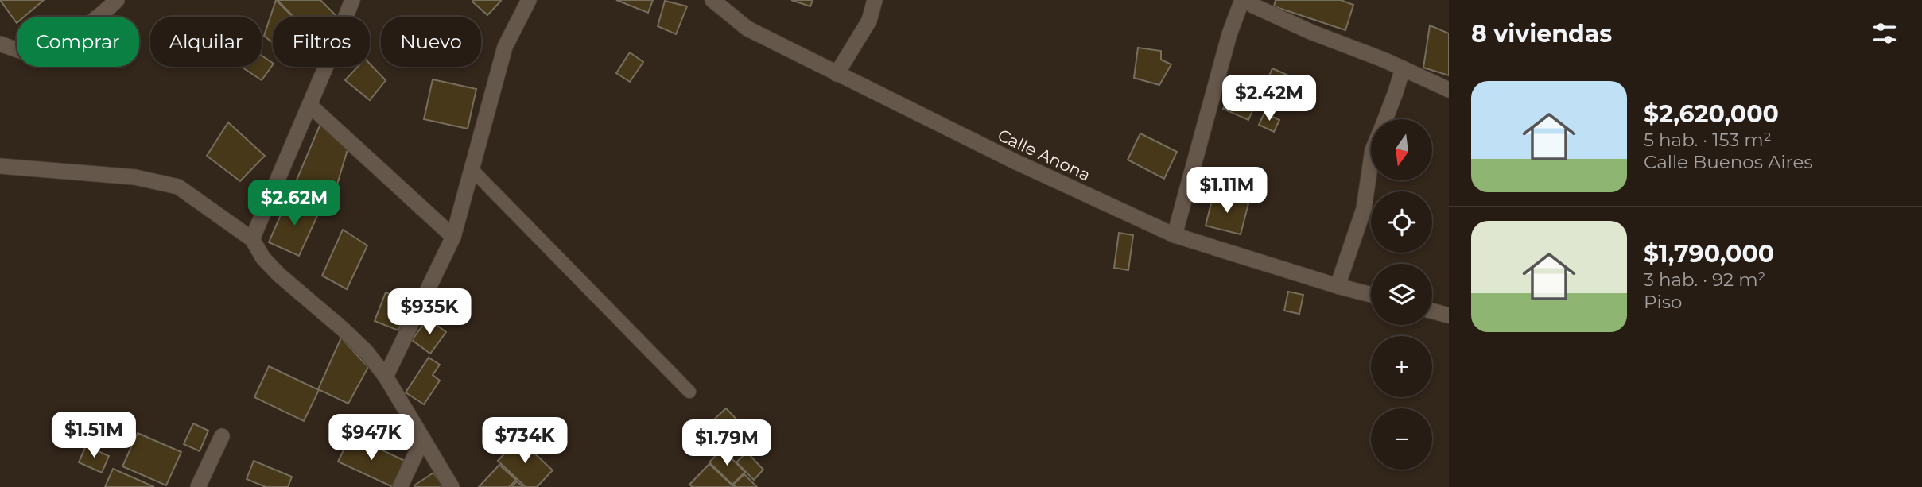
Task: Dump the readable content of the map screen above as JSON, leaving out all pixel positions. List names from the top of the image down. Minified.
{"streets":{"street":["Calle Anona"]},"north":"bottom","page":{"heading":"8 viviendas","chip":["Comprar","Alquilar","Filtros","Nuevo"],"list":[{"name":"$2,620,000","note":"5 hab. · 153 m² · Calle Buenos Aires"},{"name":"$1,790,000","note":"3 hab. · 92 m² · Piso"}],"price":["$2.42M","$1.11M","$2.62M","$935K","$1.51M","$947K","$734K","$1.79M"],"map_buttons":["+","−"]}}
